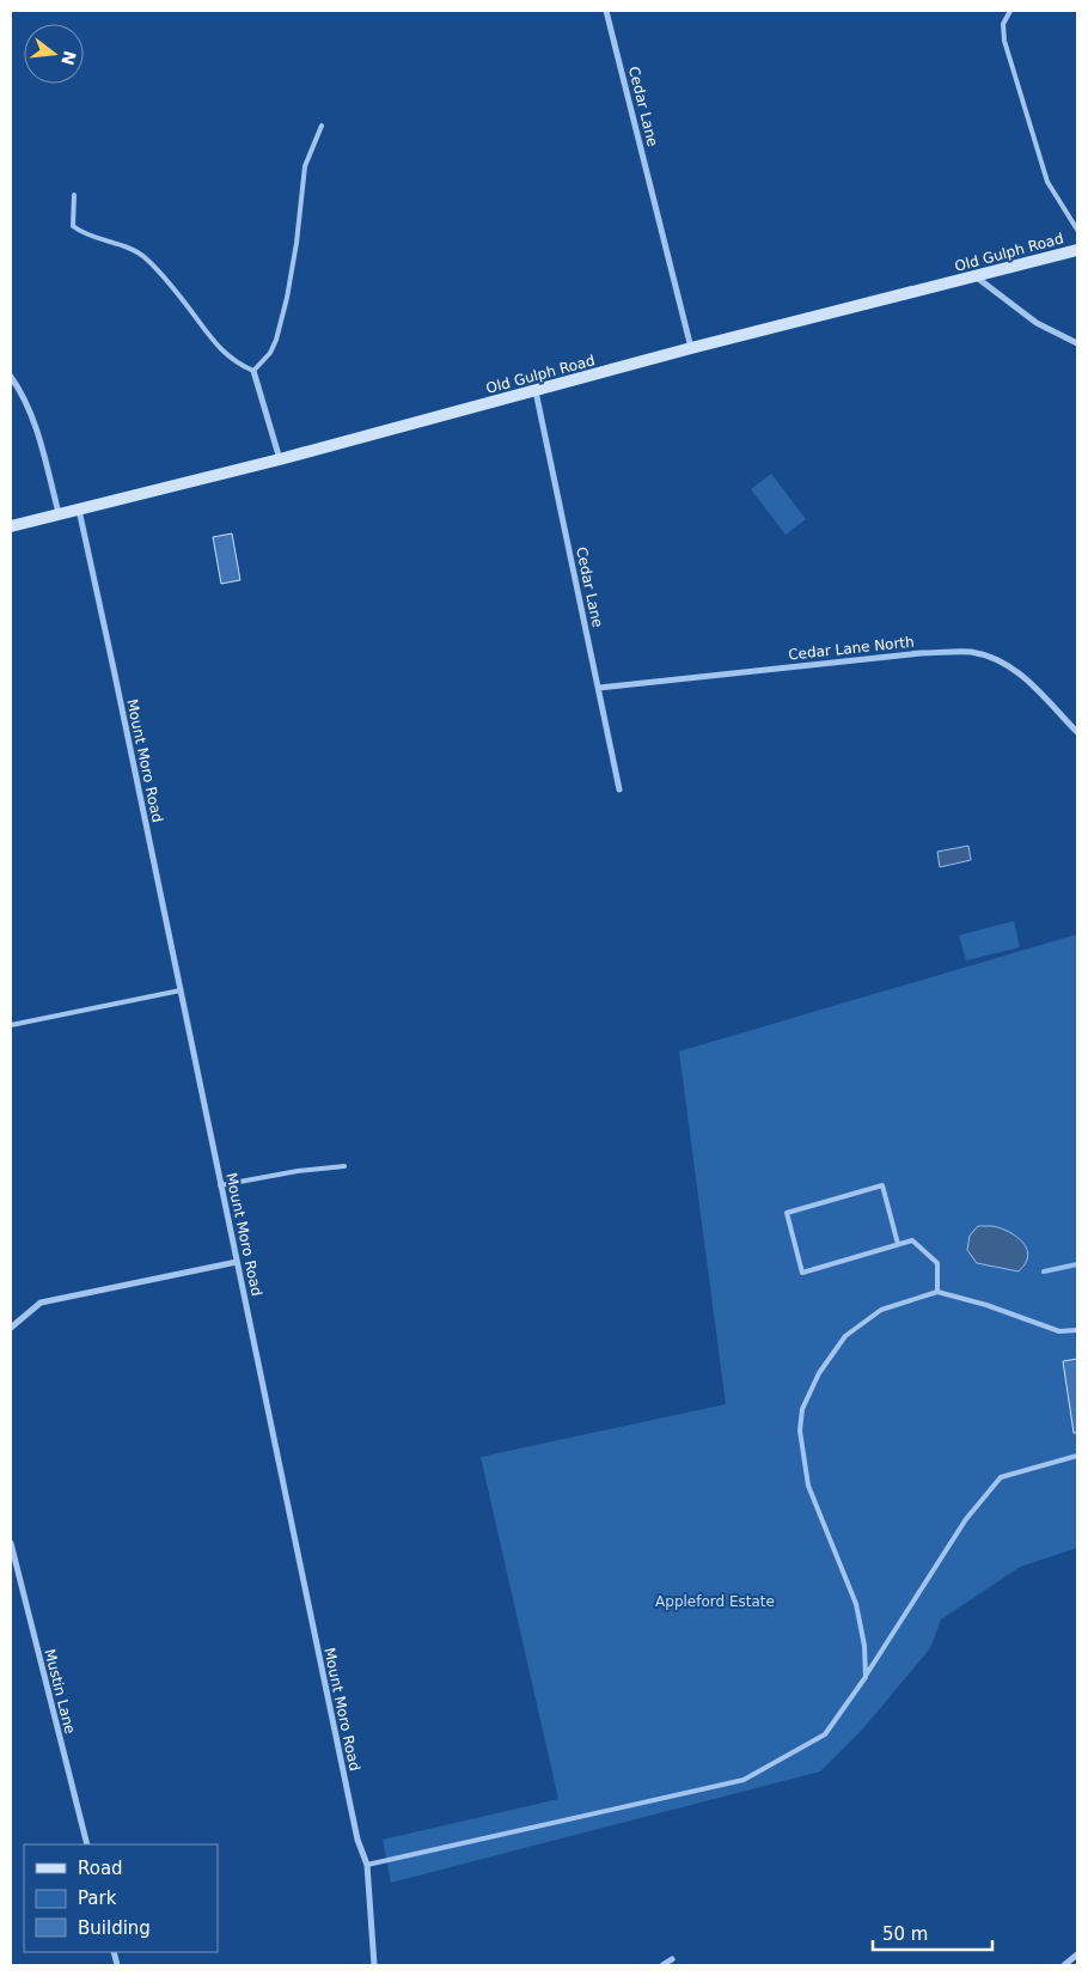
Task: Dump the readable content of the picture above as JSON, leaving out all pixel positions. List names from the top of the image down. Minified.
{"streets":{"street":["Cedar Lane","Old Gulph Road","Cedar Lane North","Mount Moro Road","Mustin Lane"]},"crossings":[["Cedar Lane","Old Gulph Road"],["Cedar Lane","Cedar Lane North"],["Old Gulph Road","Mount Moro Road"]],"parks":["Appleford Estate"],"legend":["Road","Park","Building"],"scale_bar":"50 m","north":"right"}
